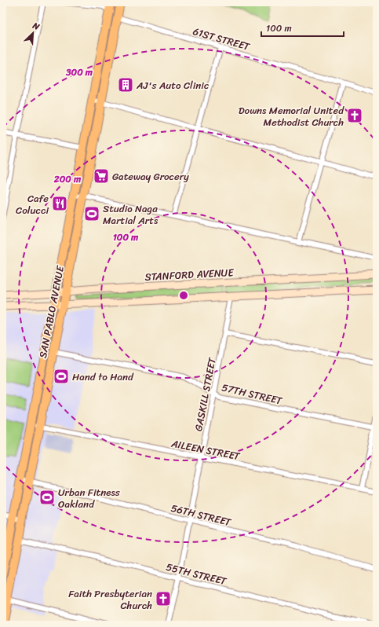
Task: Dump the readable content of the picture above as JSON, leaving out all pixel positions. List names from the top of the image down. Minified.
{"streets":{"main road":["STANFORD AVENUE","SAN PABLO AVENUE"],"street":["61ST STREET","57TH STREET","GASKILL STREET","AILEEN STREET","56TH STREET","55TH STREET"]},"crossings":[["61ST STREET","SAN PABLO AVENUE"],["STANFORD AVENUE","SAN PABLO AVENUE"],["SAN PABLO AVENUE","57TH STREET"],["SAN PABLO AVENUE","AILEEN STREET"],["SAN PABLO AVENUE","56TH STREET"],["SAN PABLO AVENUE","55TH STREET"],["57TH STREET","GASKILL STREET"],["GASKILL STREET","AILEEN STREET"],["GASKILL STREET","56TH STREET"],["GASKILL STREET","55TH STREET"]],"places":{"building":["AJ's Auto Clinic"],"church":["Downs Memorial United Methodist Church","Faith Presbyterian Church"],"supermarket":["Gateway Grocery"],"restaurant":["Cafe Colucci"],"sports":["Studio Naga Martial Arts","Hand to Hand","Urban Fitness Oakland"]},"scale_bar":"100 m","north":"top right","rings":["300 m","200 m","100 m"]}
